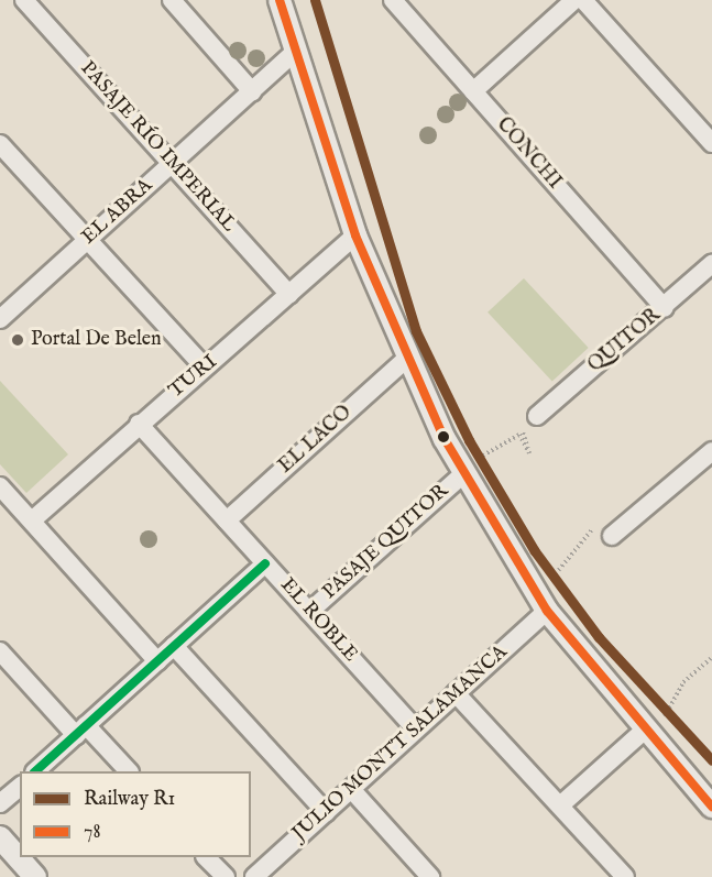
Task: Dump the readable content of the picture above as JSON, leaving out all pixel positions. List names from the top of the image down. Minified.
{"streets":{"street":["PASAJE RÍO IMPERIAL","CONCHI","EL ABRA","QUITOR","TURI","EL LACO","PASAJE QUITOR","EL ROBLE","JULIO MONTT SALAMANCA"]},"crossings":[["PASAJE RÍO IMPERIAL","EL ABRA"],["PASAJE RÍO IMPERIAL","TURI"],["CONCHI","QUITOR"],["TURI","EL ROBLE"],["EL LACO","EL ROBLE"],["PASAJE QUITOR","EL ROBLE"],["EL ROBLE","JULIO MONTT SALAMANCA"]],"places":["Portal De Belen"],"lines":["rail line R1","transit line 78"],"legend":["Railway R1","78"]}
